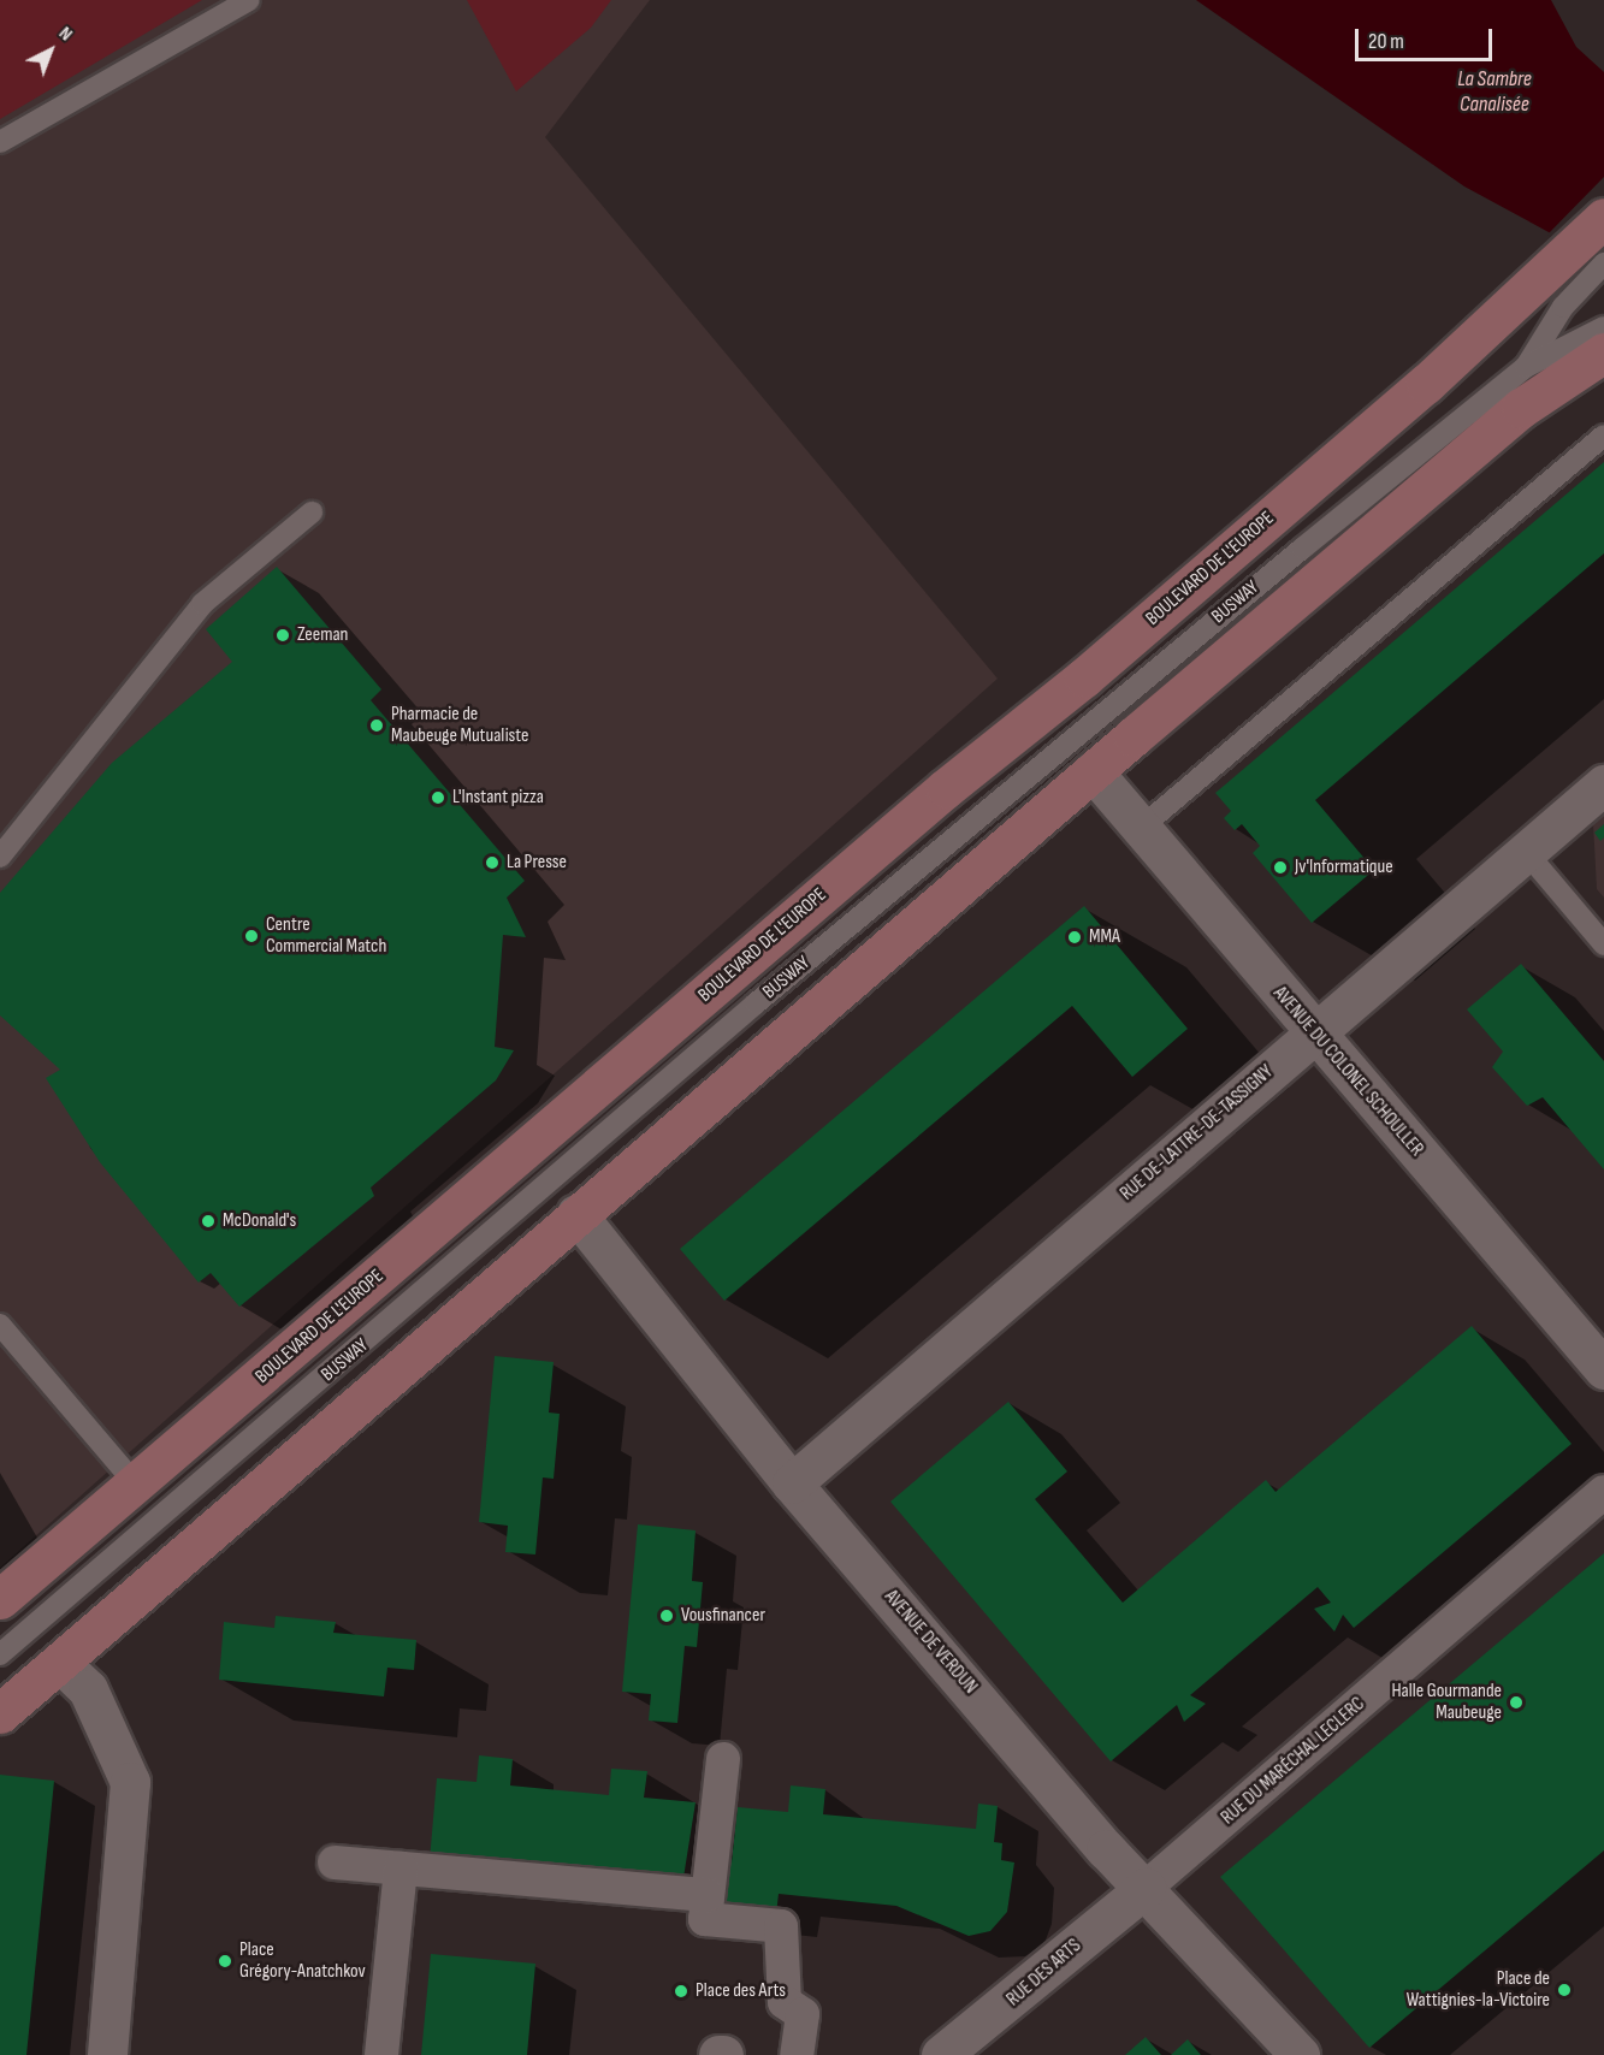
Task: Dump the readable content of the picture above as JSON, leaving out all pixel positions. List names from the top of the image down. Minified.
{"streets":{"main road":["BOULEVARD DE L'EUROPE"],"street":["AVENUE DU COLONEL SCHOULLER","RUE DE-LATTRE-DE-TASSIGNY","AVENUE DE VERDUN","RUE DU MARÉCHAL LECLERC","RUE DES ARTS"],"lane":["BUSWAY"]},"crossings":[["AVENUE DU COLONEL SCHOULLER","RUE DE-LATTRE-DE-TASSIGNY"],["RUE DE-LATTRE-DE-TASSIGNY","AVENUE DE VERDUN"],["AVENUE DE VERDUN","RUE DU MARÉCHAL LECLERC"],["AVENUE DE VERDUN","RUE DES ARTS"],["RUE DU MARÉCHAL LECLERC","RUE DES ARTS"]],"water":["La Sambre Canalisée"],"places":["Zeeman","Pharmacie de Maubeuge Mutualiste","L'Instant pizza","La Presse","Jv'Informatique","Centre Commercial Match","MMA","McDonald's","Vousfinancer","Halle Gourmande Maubeuge","Place Grégory-Anatchkov","Place de Wattignies-la-Victoire","Place des Arts"],"scale_bar":"20 m","north":"top right"}
